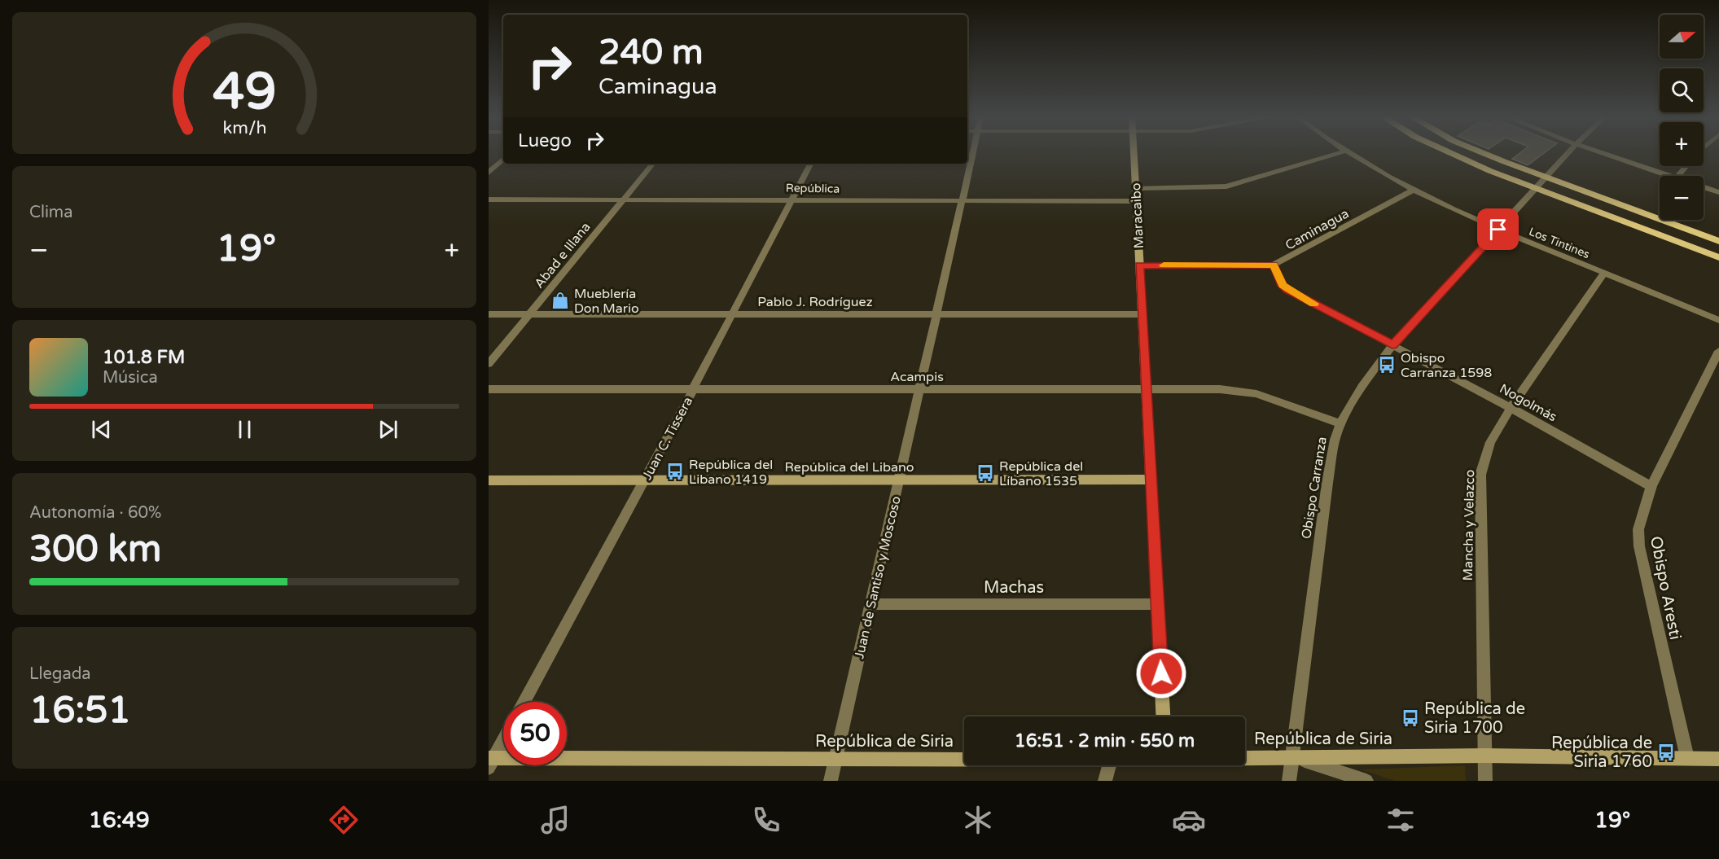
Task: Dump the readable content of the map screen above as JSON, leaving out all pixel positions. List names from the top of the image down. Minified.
{"streets":{"main road":["Maracaibo","República del Libano","República de Siria"],"street":["República","Caminagua","Los Tintines","Abad e Illana","Pablo J. Rodríguez","Acampis","Nogolmás","Juan C. Tissera","Obispo Carranza","Mancha y Velazco","Juan de Santiso y Moscoso","Machas","Obispo Aresti"]},"crossings":[["República","Maracaibo"],["República","Abad e Illana"],["República","Juan C. Tissera"],["República","Juan de Santiso y Moscoso"],["Maracaibo","Caminagua"],["Maracaibo","Pablo J. Rodríguez"],["Maracaibo","Acampis"],["Maracaibo","República del Libano"],["Maracaibo","Machas"],["Caminagua","Los Tintines"],["Caminagua","Nogolmás"],["Los Tintines","Obispo Carranza"],["Los Tintines","Mancha y Velazco"],["Abad e Illana","Pablo J. Rodríguez"],["Pablo J. Rodríguez","Juan C. Tissera"],["Pablo J. Rodríguez","Juan de Santiso y Moscoso"],["Acampis","Juan C. Tissera"],["Acampis","Obispo Carranza"],["Acampis","Juan de Santiso y Moscoso"],["Nogolmás","Obispo Carranza"],["Nogolmás","Mancha y Velazco"],["Nogolmás","Obispo Aresti"],["Juan C. Tissera","República del Libano"],["República del Libano","Juan de Santiso y Moscoso"],["Obispo Carranza","República de Siria"],["Mancha y Velazco","República de Siria"],["Juan de Santiso y Moscoso","Machas"],["Juan de Santiso y Moscoso","República de Siria"],["Obispo Aresti","República de Siria"]],"places":{"shop":["Mueblería Don Mario"],"bus stop":["Obispo Carranza 1598","República del Libano 1419","República del Líbano 1535","República de Siria 1700","República de Siria 1760"]},"north":"right","page":{"map_buttons":["+","−"],"turn":["240 m","Caminagua"],"then":"Luego","tile":["Clima",["Autonomía · 60%","300 km"],["Llegada","16:51"]],"heat":["−","19°","+"],"song":["101.8 FM","Música"],"limit":"50","trip":"16:51 · 2 min · 550 m","tabs":["16:49","19°"],"gauge":["49","km/h"]}}
